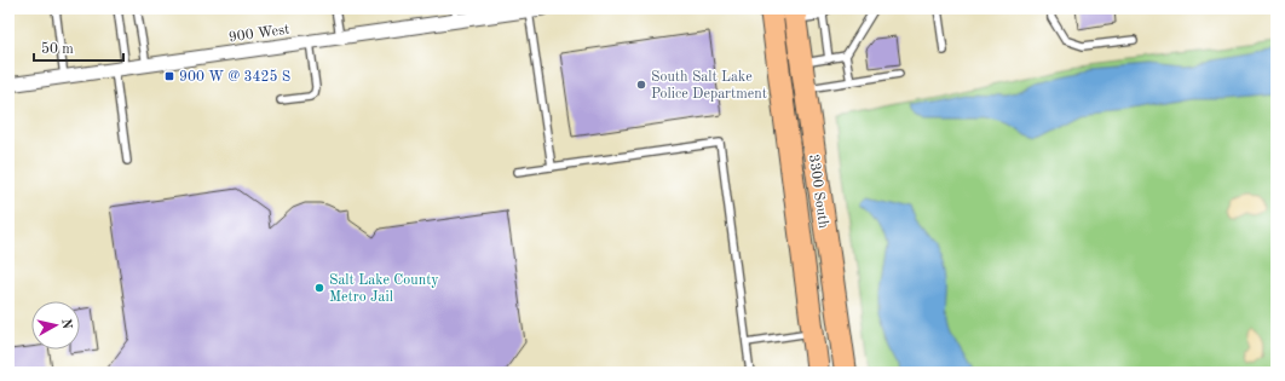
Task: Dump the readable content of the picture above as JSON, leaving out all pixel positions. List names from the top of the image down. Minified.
{"streets":{"main road":["3300 South"],"street":["900 West"]},"places":{"transit":["900 W @ 3425 S"],"other":["South Salt Lake Police Department","Salt Lake County Metro Jail"]},"scale_bar":"50 m","north":"right"}
